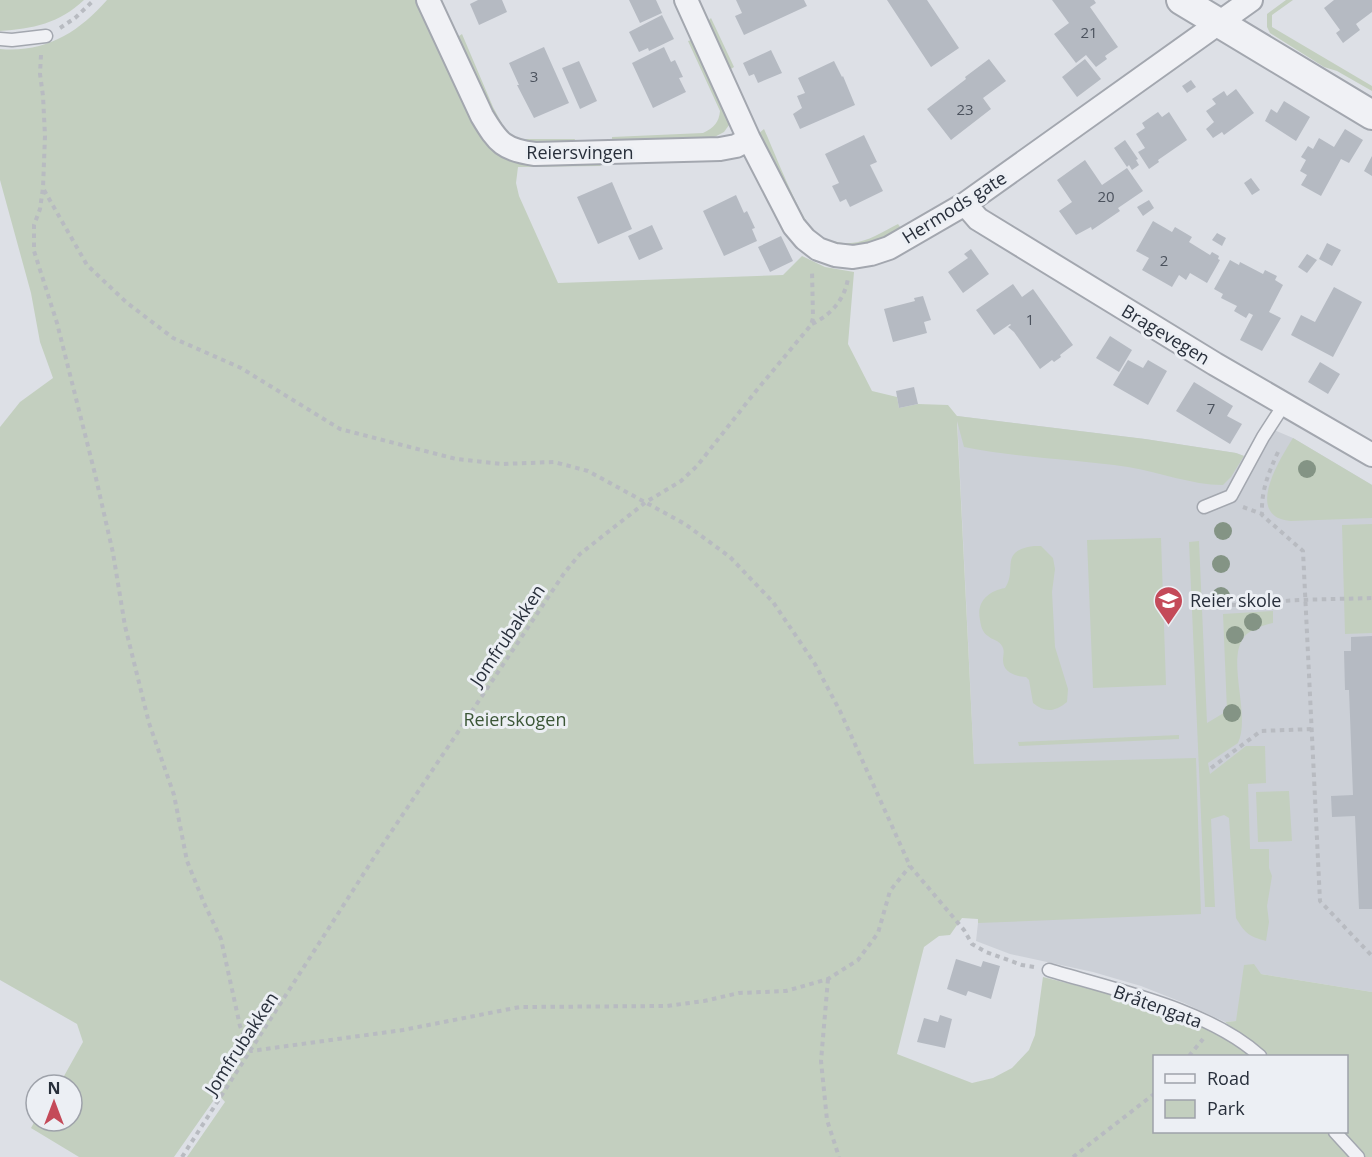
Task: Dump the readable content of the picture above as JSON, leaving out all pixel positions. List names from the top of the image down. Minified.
{"streets":{"street":["Reiersvingen","Hermods gate","Bragevegen"],"lane":["Bråtengata"],"path":["Jomfrubakken"]},"crossings":[["Reiersvingen","Hermods gate"],["Hermods gate","Bragevegen"],["Hermods gate","Jomfrubakken"]],"parks":["Reierskogen"],"places":{"school or university":["Reier skole"]},"house_numbers":["21","3","23","20","2","1","7"],"legend":["Road","Park"],"north":"top"}
